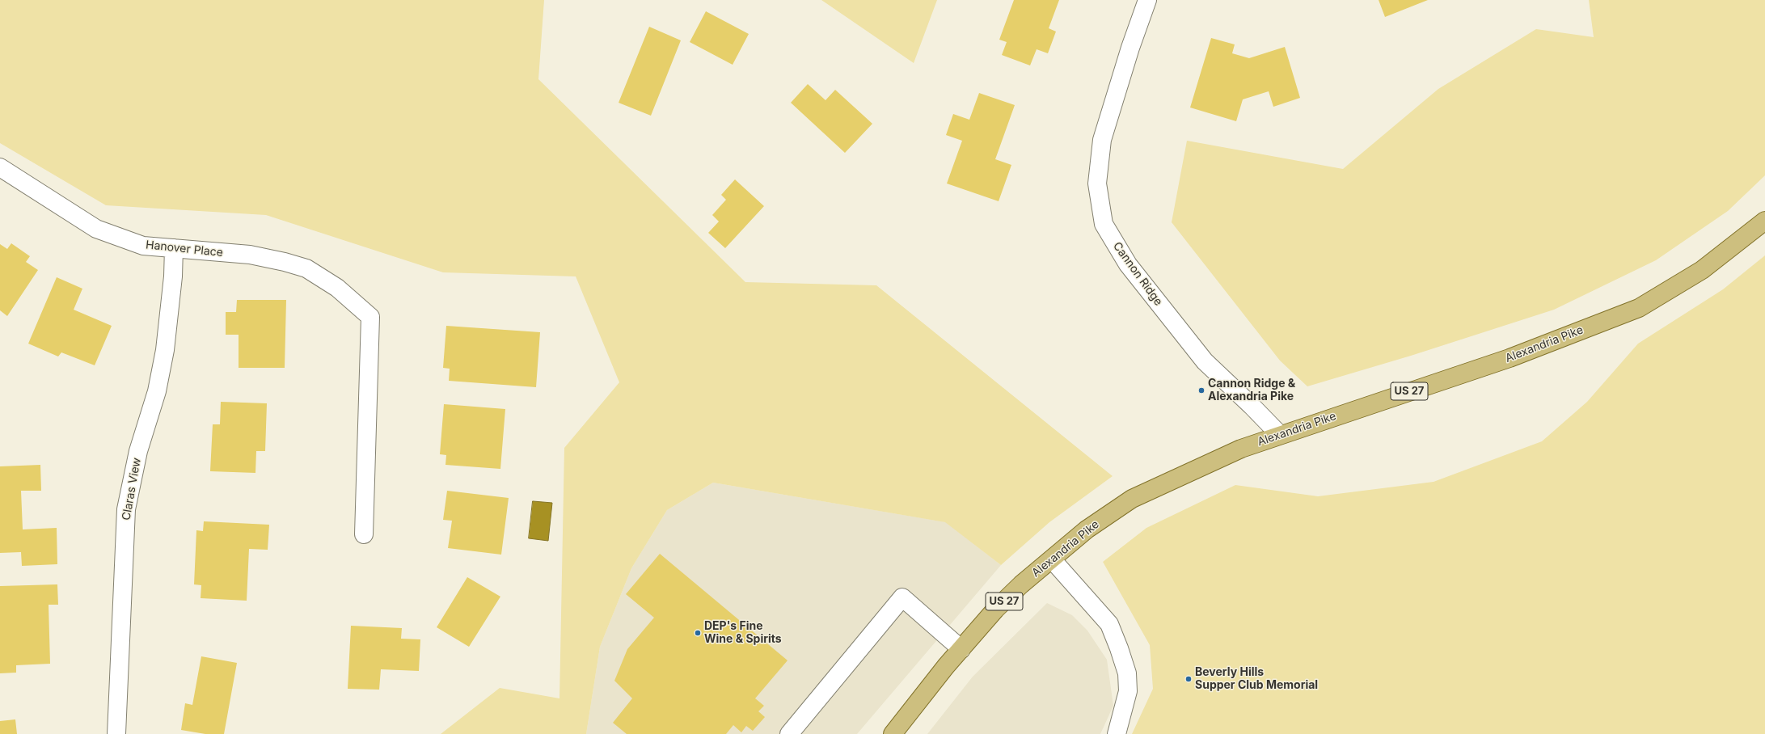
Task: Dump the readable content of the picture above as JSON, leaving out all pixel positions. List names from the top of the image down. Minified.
{"streets":{"main road":["Alexandria Pike","US 27"],"street":["Hanover Place","Cannon Ridge","Claras View"]},"crossings":[["Hanover Place","Claras View"],["Cannon Ridge","Alexandria Pike"]],"places":["Cannon Ridge & Alexandria Pike","DEP's Fine Wine & Spirits","Beverly Hills Supper Club Memorial"]}
